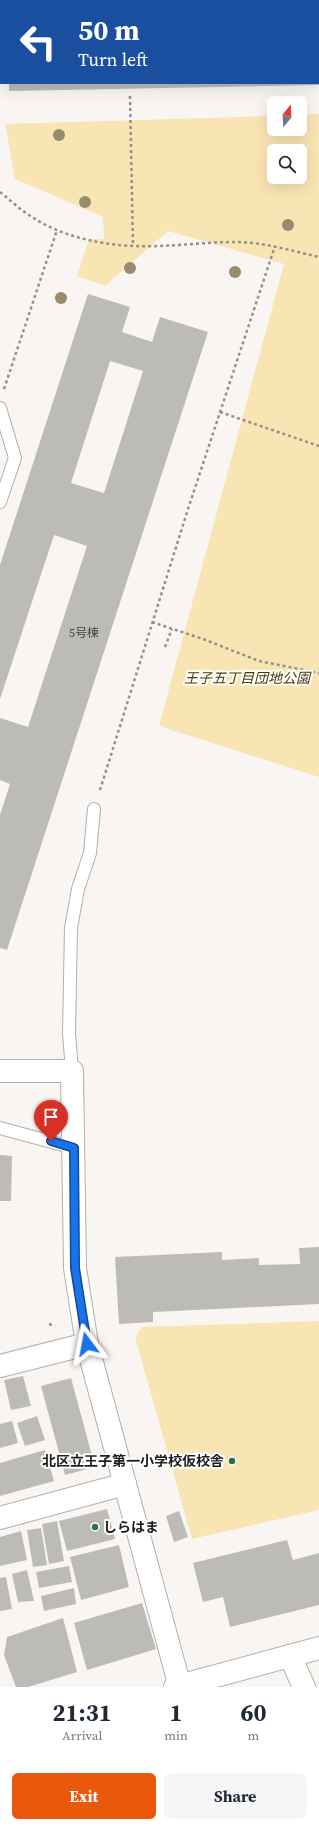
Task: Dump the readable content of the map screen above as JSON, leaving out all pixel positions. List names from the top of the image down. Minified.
{"parks":["王子五丁目団地公園"],"places":["北区立王子第一小学校仮校舎","しらはま"],"house_numbers":["5号棟"],"north":"top","page":{"turn":["50 m","Turn left"],"eta":["21:31","Arrival","1","min","60","m"],"buttons":["Exit","Share"]}}
